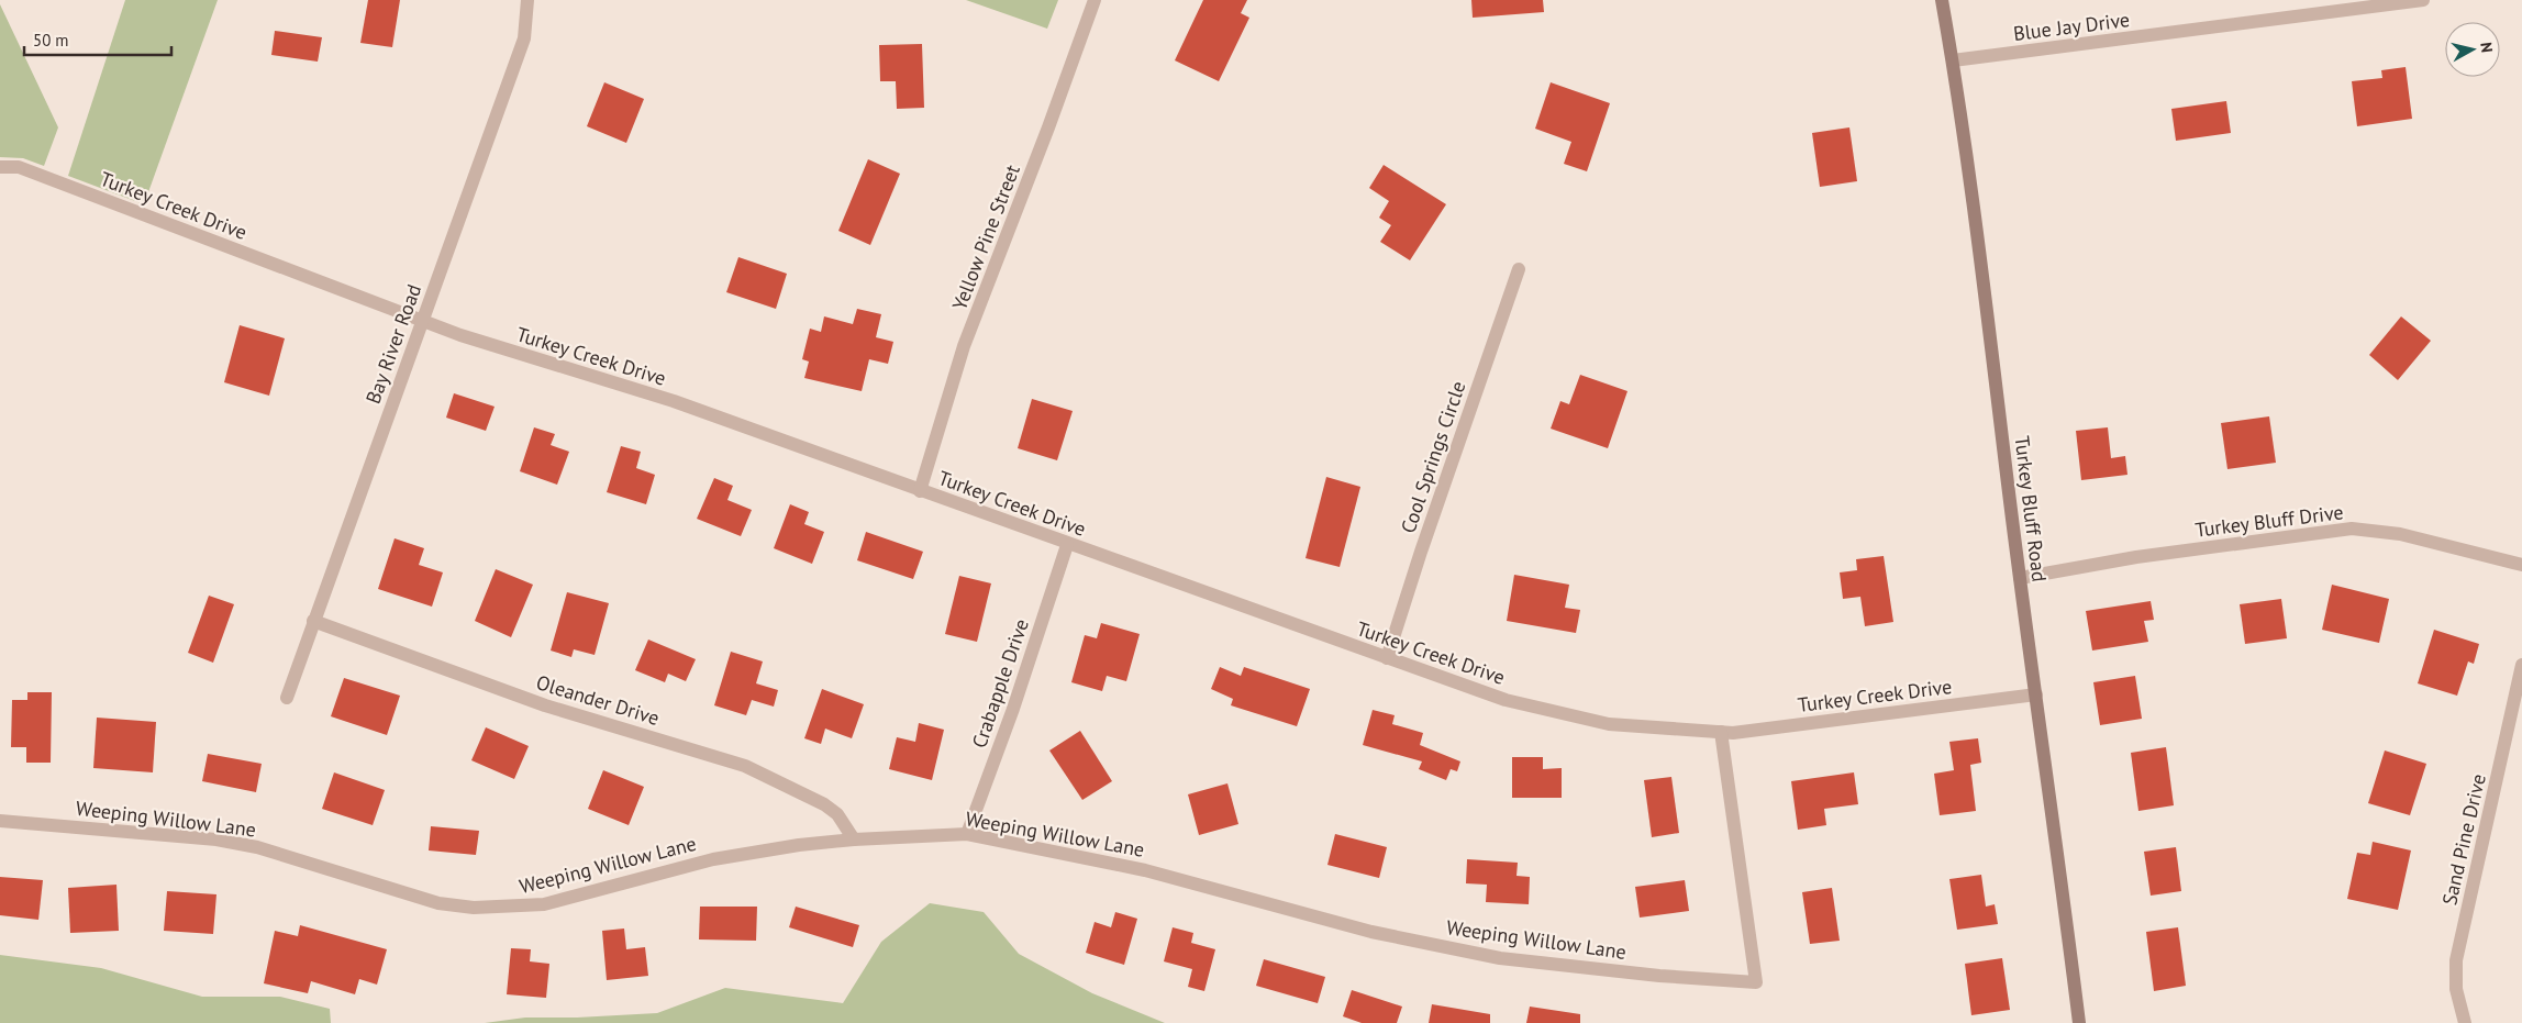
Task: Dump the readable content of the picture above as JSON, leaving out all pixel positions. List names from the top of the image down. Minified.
{"streets":{"street":["Blue Jay Drive","Turkey Creek Drive","Yellow Pine Street","Bay River Road","Cool Springs Circle","Turkey Bluff Road","Turkey Bluff Drive","Crabapple Drive","Oleander Drive","Weeping Willow Lane","Sand Pine Drive"]},"crossings":[["Blue Jay Drive","Turkey Bluff Road"],["Turkey Creek Drive","Yellow Pine Street"],["Turkey Creek Drive","Bay River Road"],["Turkey Creek Drive","Cool Springs Circle"],["Turkey Creek Drive","Turkey Bluff Road"],["Turkey Creek Drive","Crabapple Drive"],["Turkey Creek Drive","Weeping Willow Lane"],["Bay River Road","Oleander Drive"],["Turkey Bluff Road","Turkey Bluff Drive"],["Crabapple Drive","Weeping Willow Lane"],["Oleander Drive","Weeping Willow Lane"]],"scale_bar":"50 m","north":"right"}
